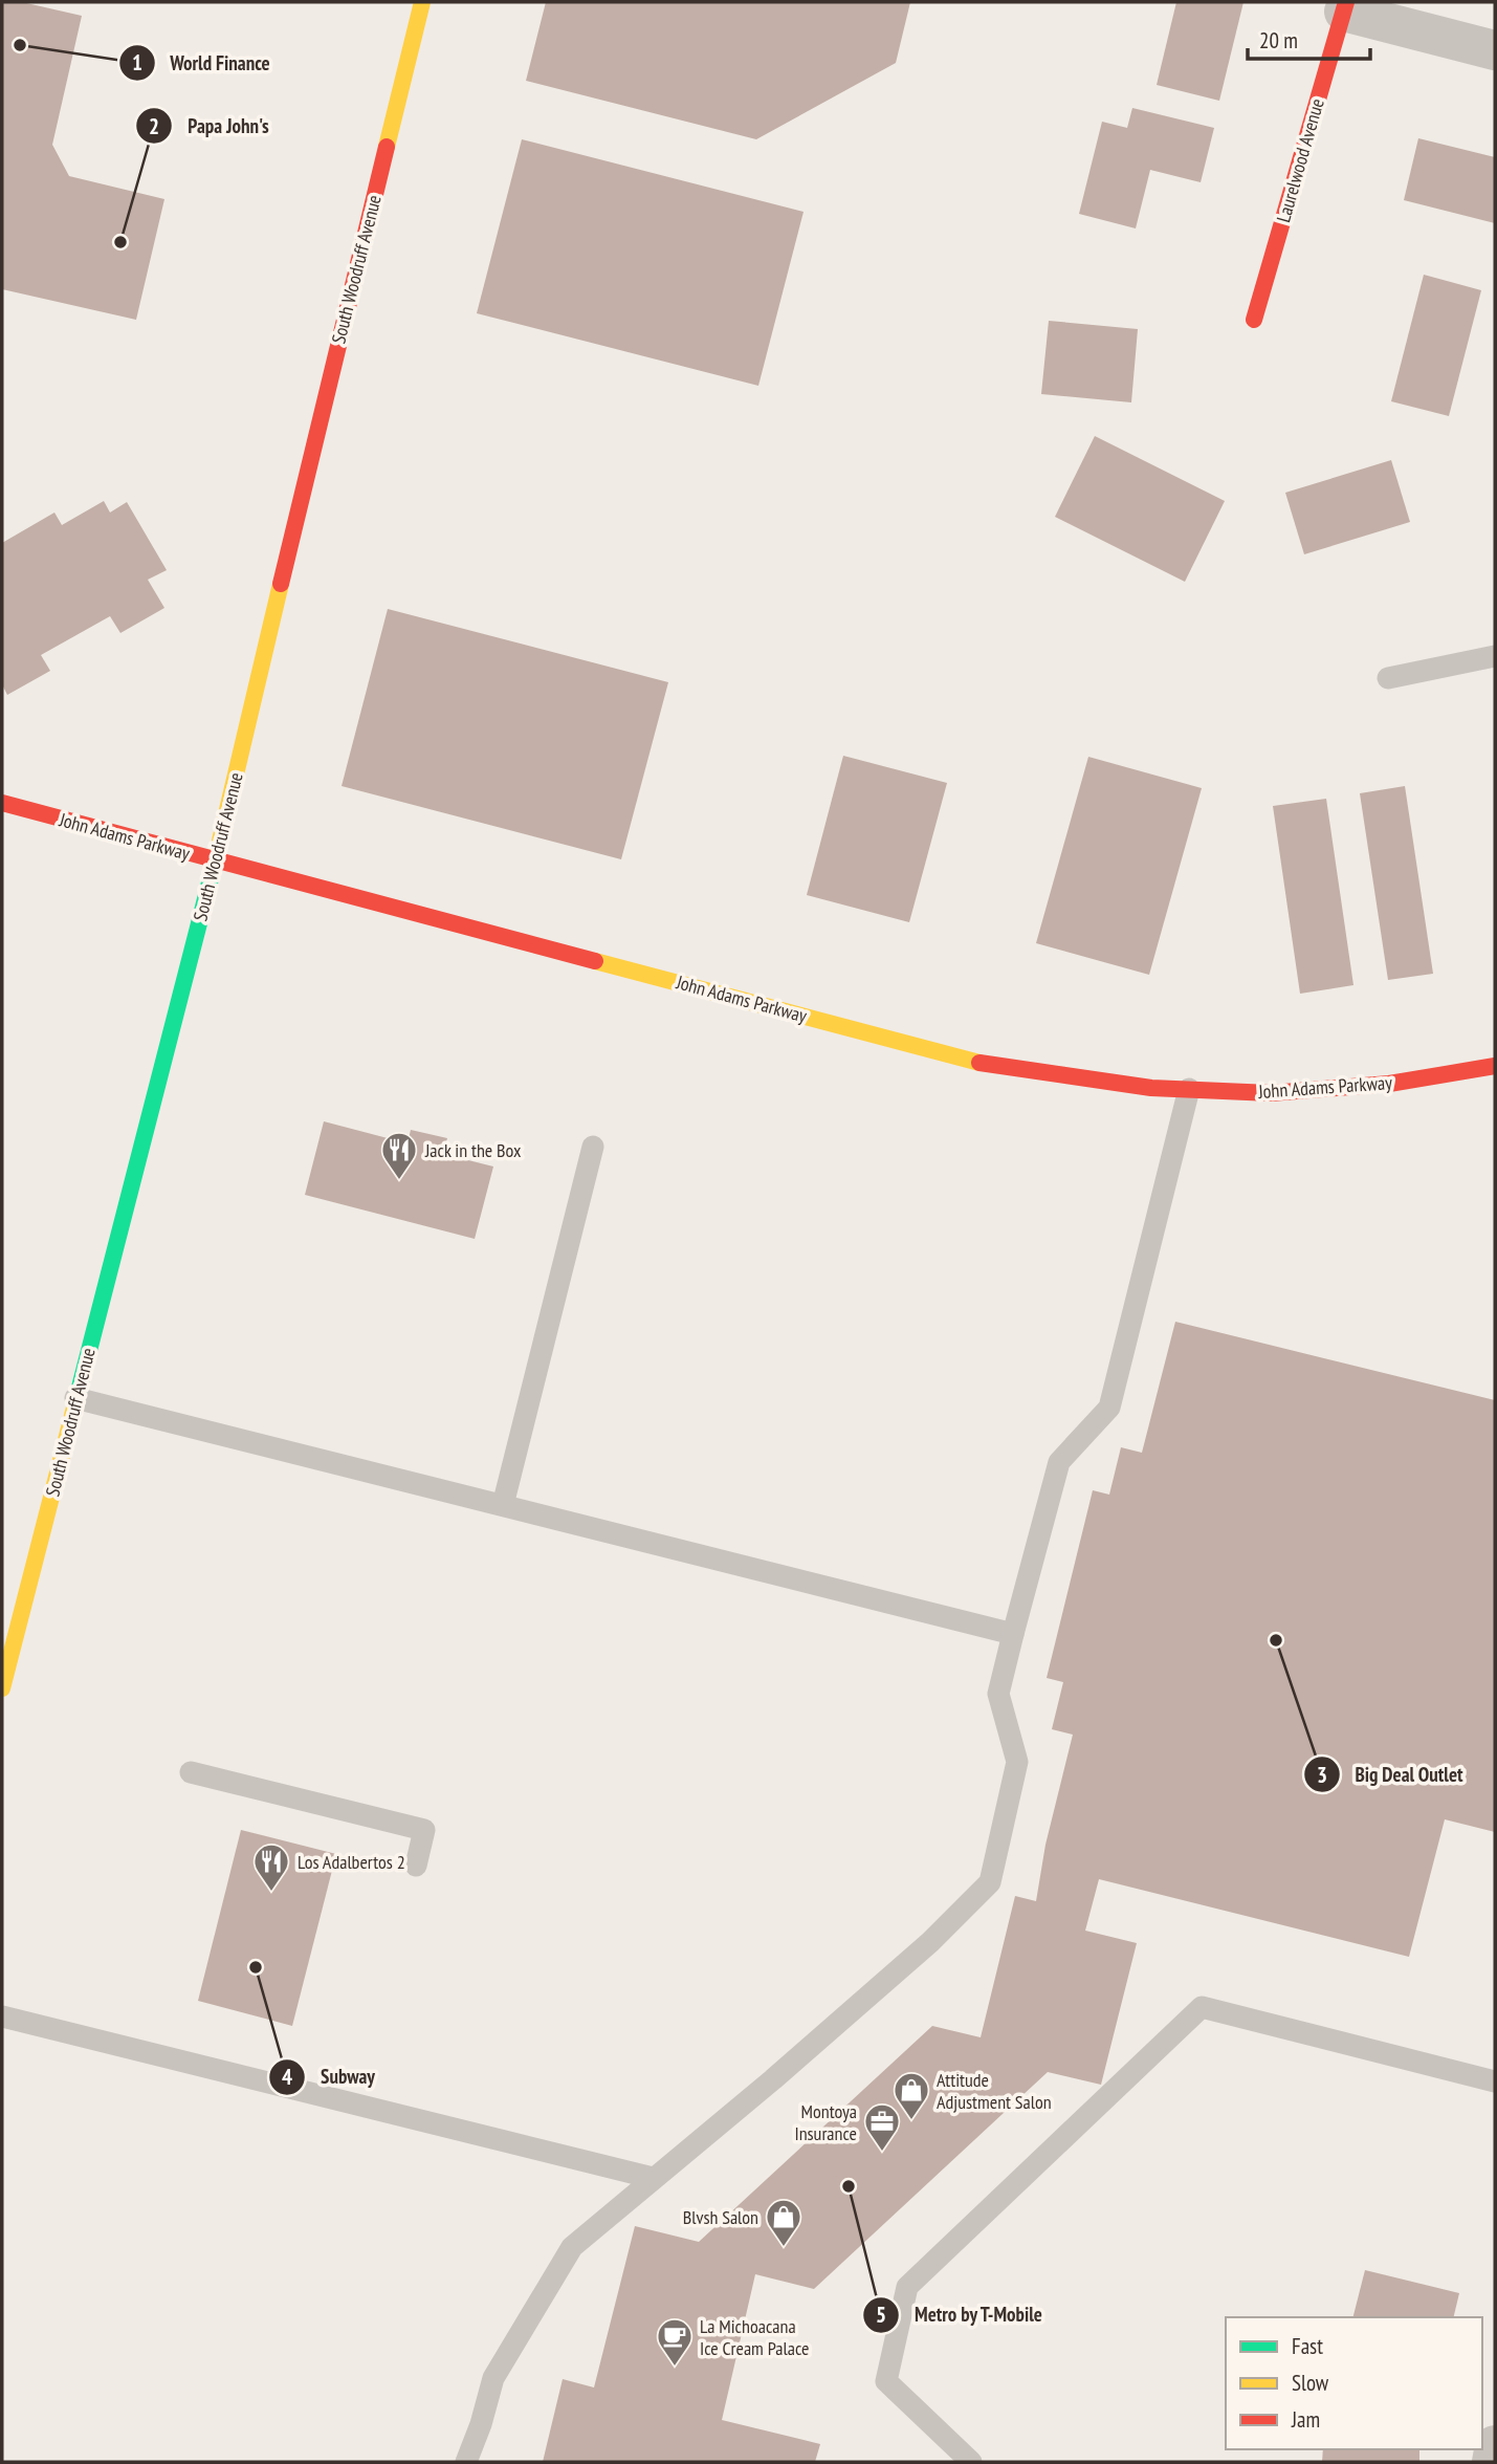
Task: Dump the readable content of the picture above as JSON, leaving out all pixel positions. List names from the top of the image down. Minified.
{"streets":{"street":["Laurelwood Avenue","South Woodruff Avenue","John Adams Parkway"]},"crossings":[["South Woodruff Avenue","John Adams Parkway"]],"places":{"other":["World Finance","Papa John's","Big Deal Outlet","Subway","Metro by T-Mobile"],"restaurant":["Jack in the Box","Los Adalbertos 2"],"shop":["Attitude Adjustment Salon","Blvsh Salon"],"office":["Montoya Insurance"],"cafe":["La Michoacana Ice Cream Palace"]},"legend":["Fast","Slow","Jam"],"scale_bar":"20 m"}
